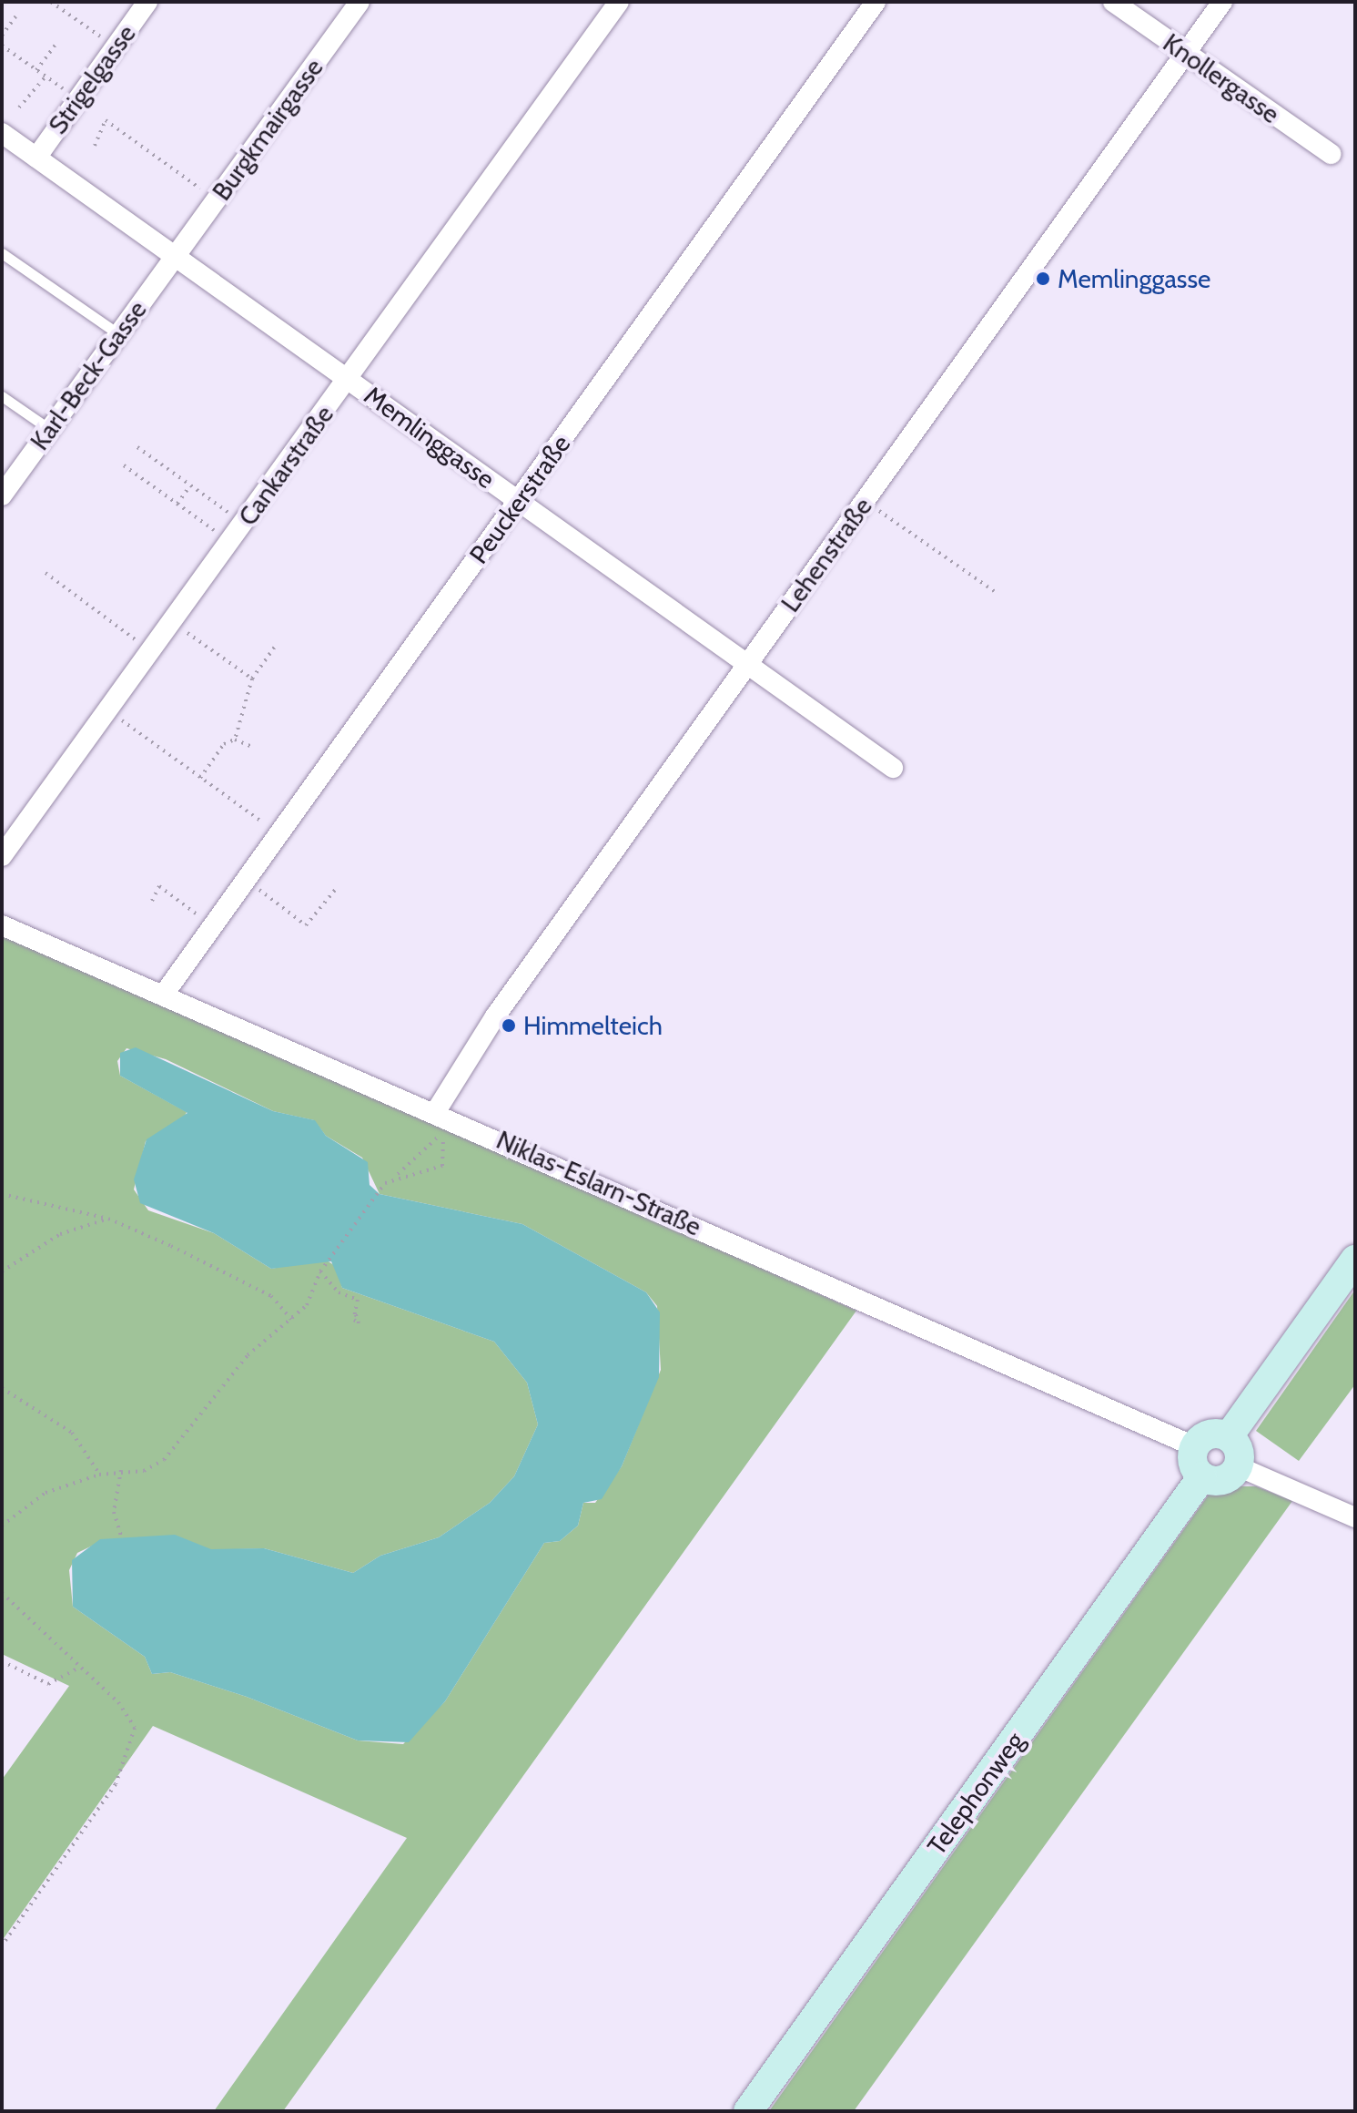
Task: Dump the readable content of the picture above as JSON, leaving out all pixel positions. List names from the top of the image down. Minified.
{"streets":{"street":["Knollergasse","Strigelgasse","Burgkmairgasse","Karl-Beck-Gasse","Memlinggasse","Cankarstraße","Peuckerstraße","Lehenstraße","Niklas-Eslarn-Straße","Telephonweg"]},"crossings":[["Knollergasse","Lehenstraße"],["Strigelgasse","Memlinggasse"],["Burgkmairgasse","Karl-Beck-Gasse"],["Burgkmairgasse","Memlinggasse"],["Karl-Beck-Gasse","Memlinggasse"],["Memlinggasse","Cankarstraße"],["Memlinggasse","Peuckerstraße"],["Memlinggasse","Lehenstraße"],["Peuckerstraße","Niklas-Eslarn-Straße"],["Lehenstraße","Niklas-Eslarn-Straße"],["Niklas-Eslarn-Straße","Telephonweg"]],"places":["Memlinggasse","Himmelteich"]}
